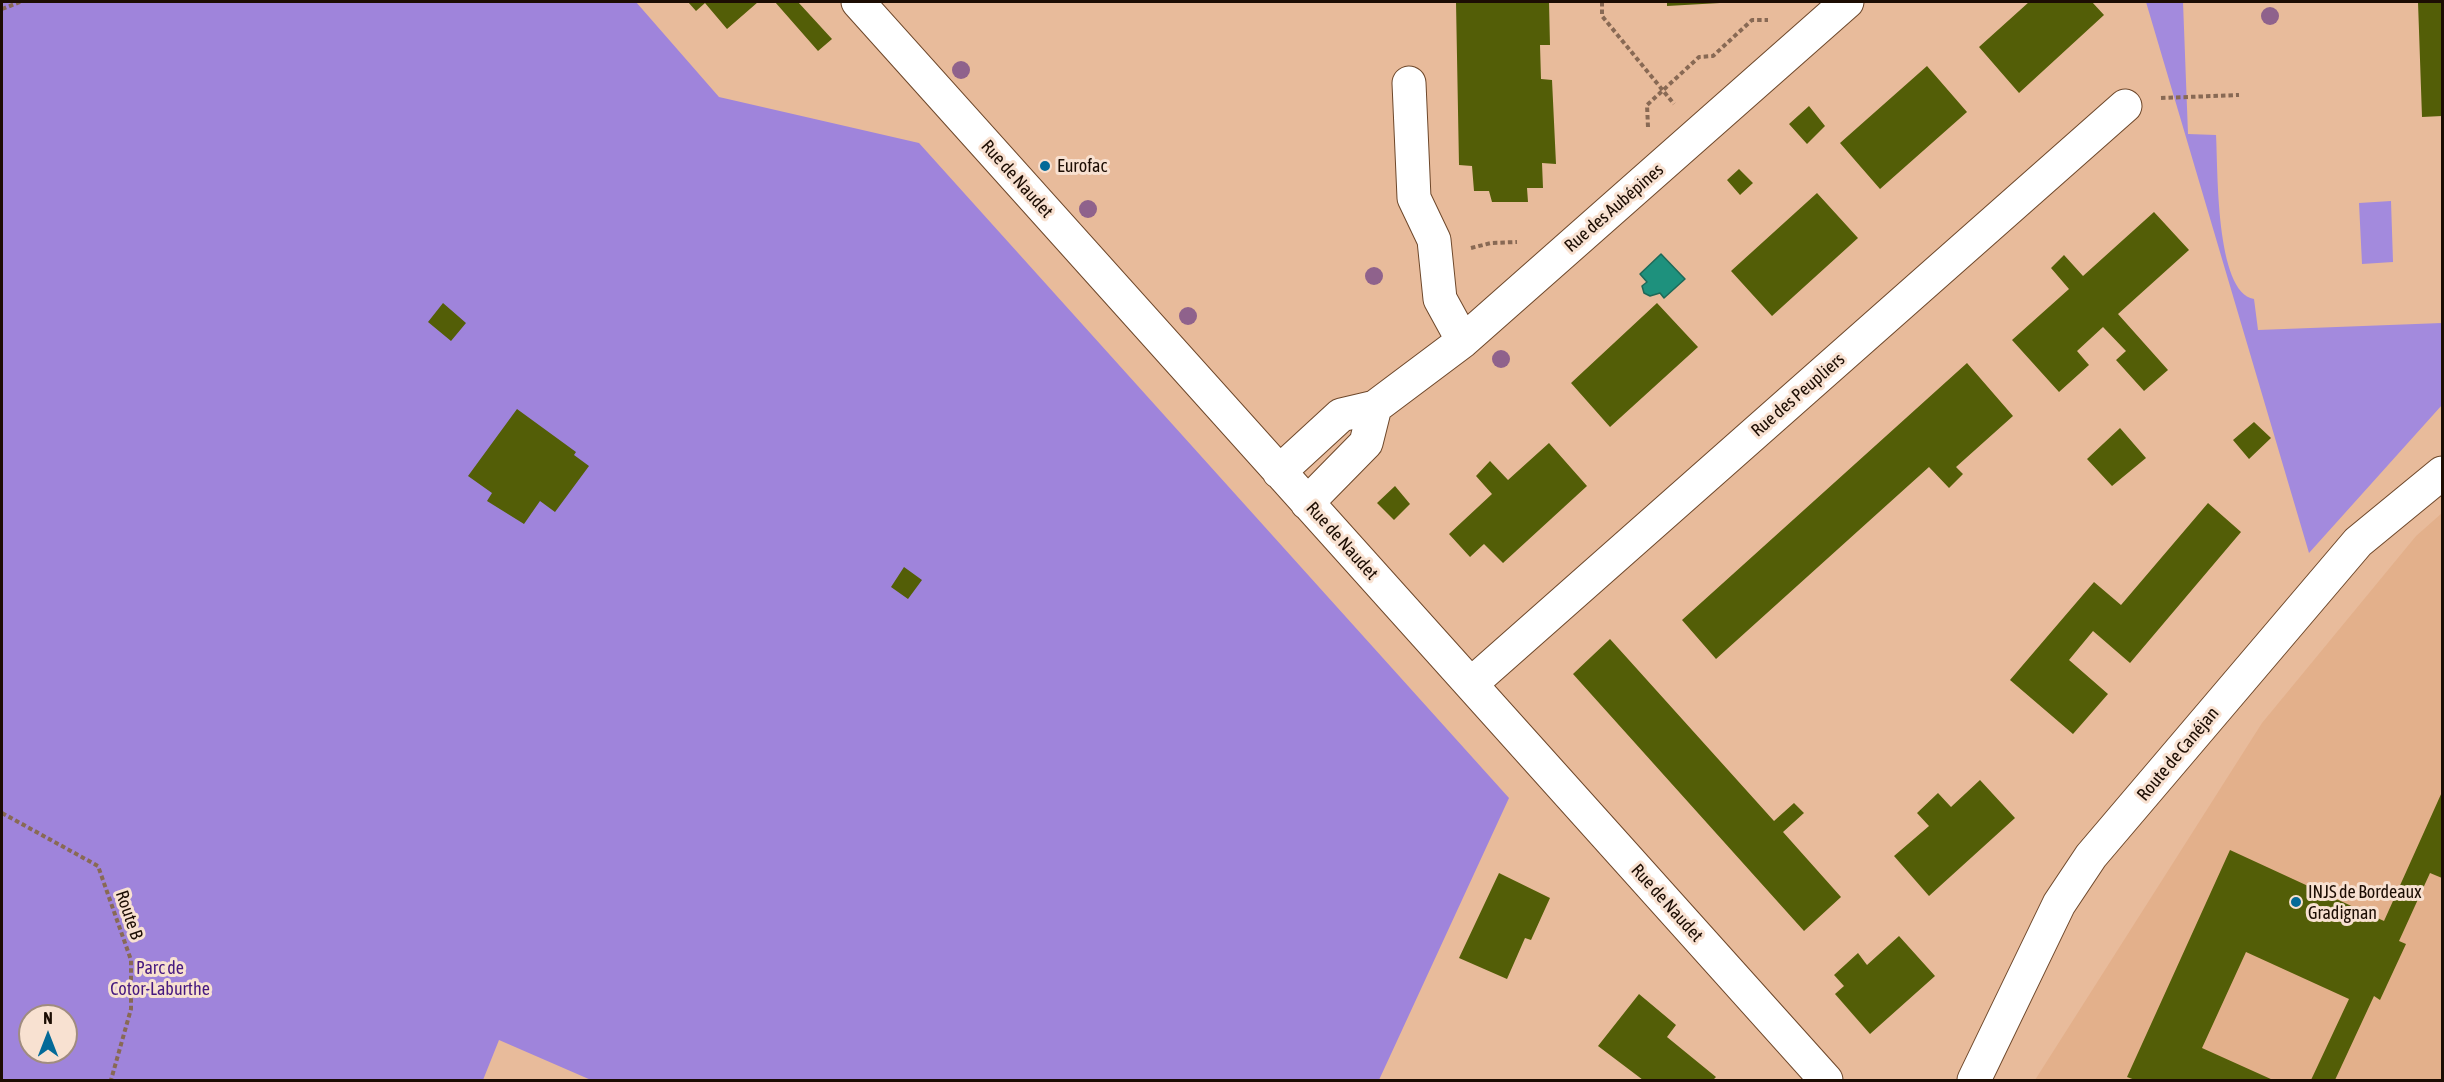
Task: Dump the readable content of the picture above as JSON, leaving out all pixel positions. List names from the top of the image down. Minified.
{"streets":{"street":["Rue de Naudet","Rue des Aubépines","Rue des Peupliers","Route de Canéjan"],"path":["Route B"]},"crossings":[["Rue de Naudet","Rue des Aubépines"],["Rue de Naudet","Rue des Peupliers"]],"parks":["Parc de Cotor-Laburthe"],"places":["Eurofac","INJS de Bordeaux Gradignan"],"north":"top"}
